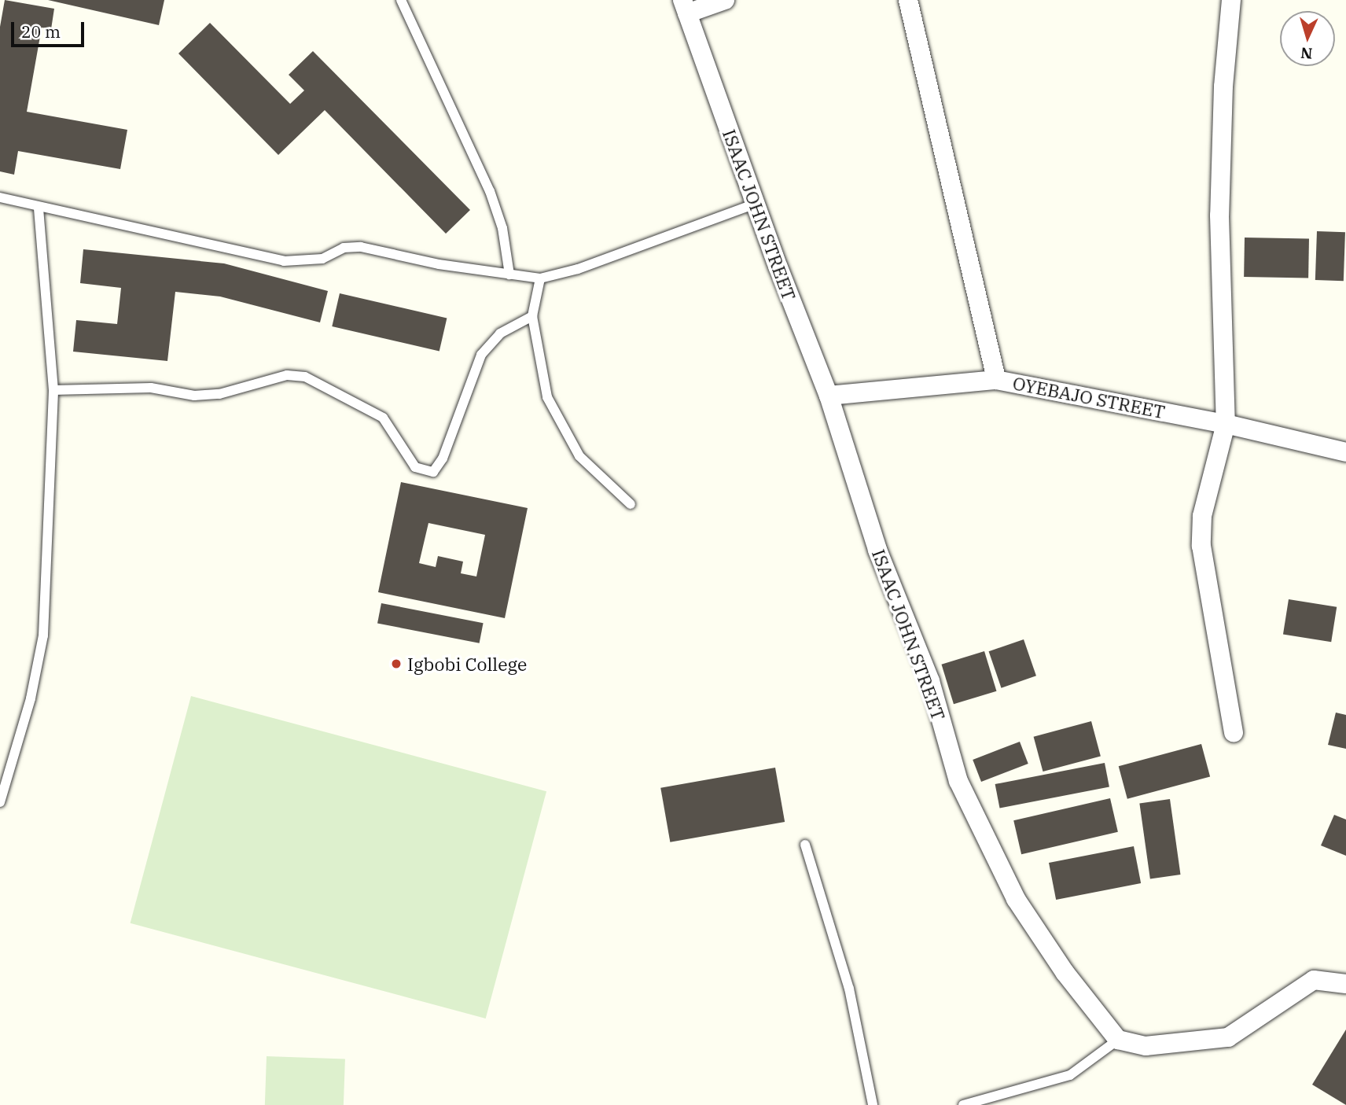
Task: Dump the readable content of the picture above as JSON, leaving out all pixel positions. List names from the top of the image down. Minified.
{"streets":{"street":["ISAAC JOHN STREET","OYEBAJO STREET"]},"crossings":[["ISAAC JOHN STREET","OYEBAJO STREET"]],"places":["Igbobi College"],"scale_bar":"20 m","north":"bottom"}
